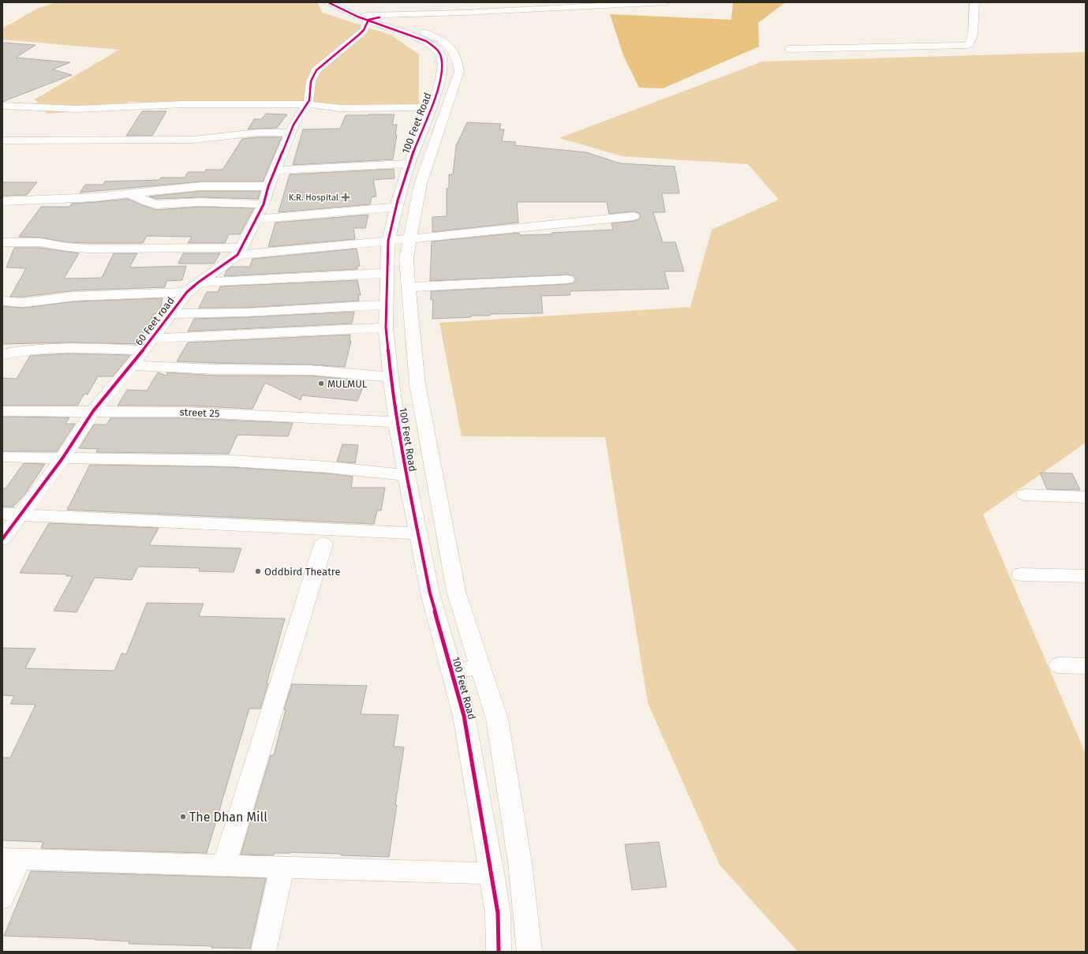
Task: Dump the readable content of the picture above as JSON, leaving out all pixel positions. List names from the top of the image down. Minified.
{"streets":{"street":["100 Feet Road","60 Feet road","street 25"]},"crossings":[["100 Feet Road","60 Feet road"],["100 Feet Road","street 25"],["60 Feet road","street 25"]],"places":{"health":["K.R. Hospital"],"other":["MULMUL","Oddbird Theatre","The Dhan Mill"]}}
